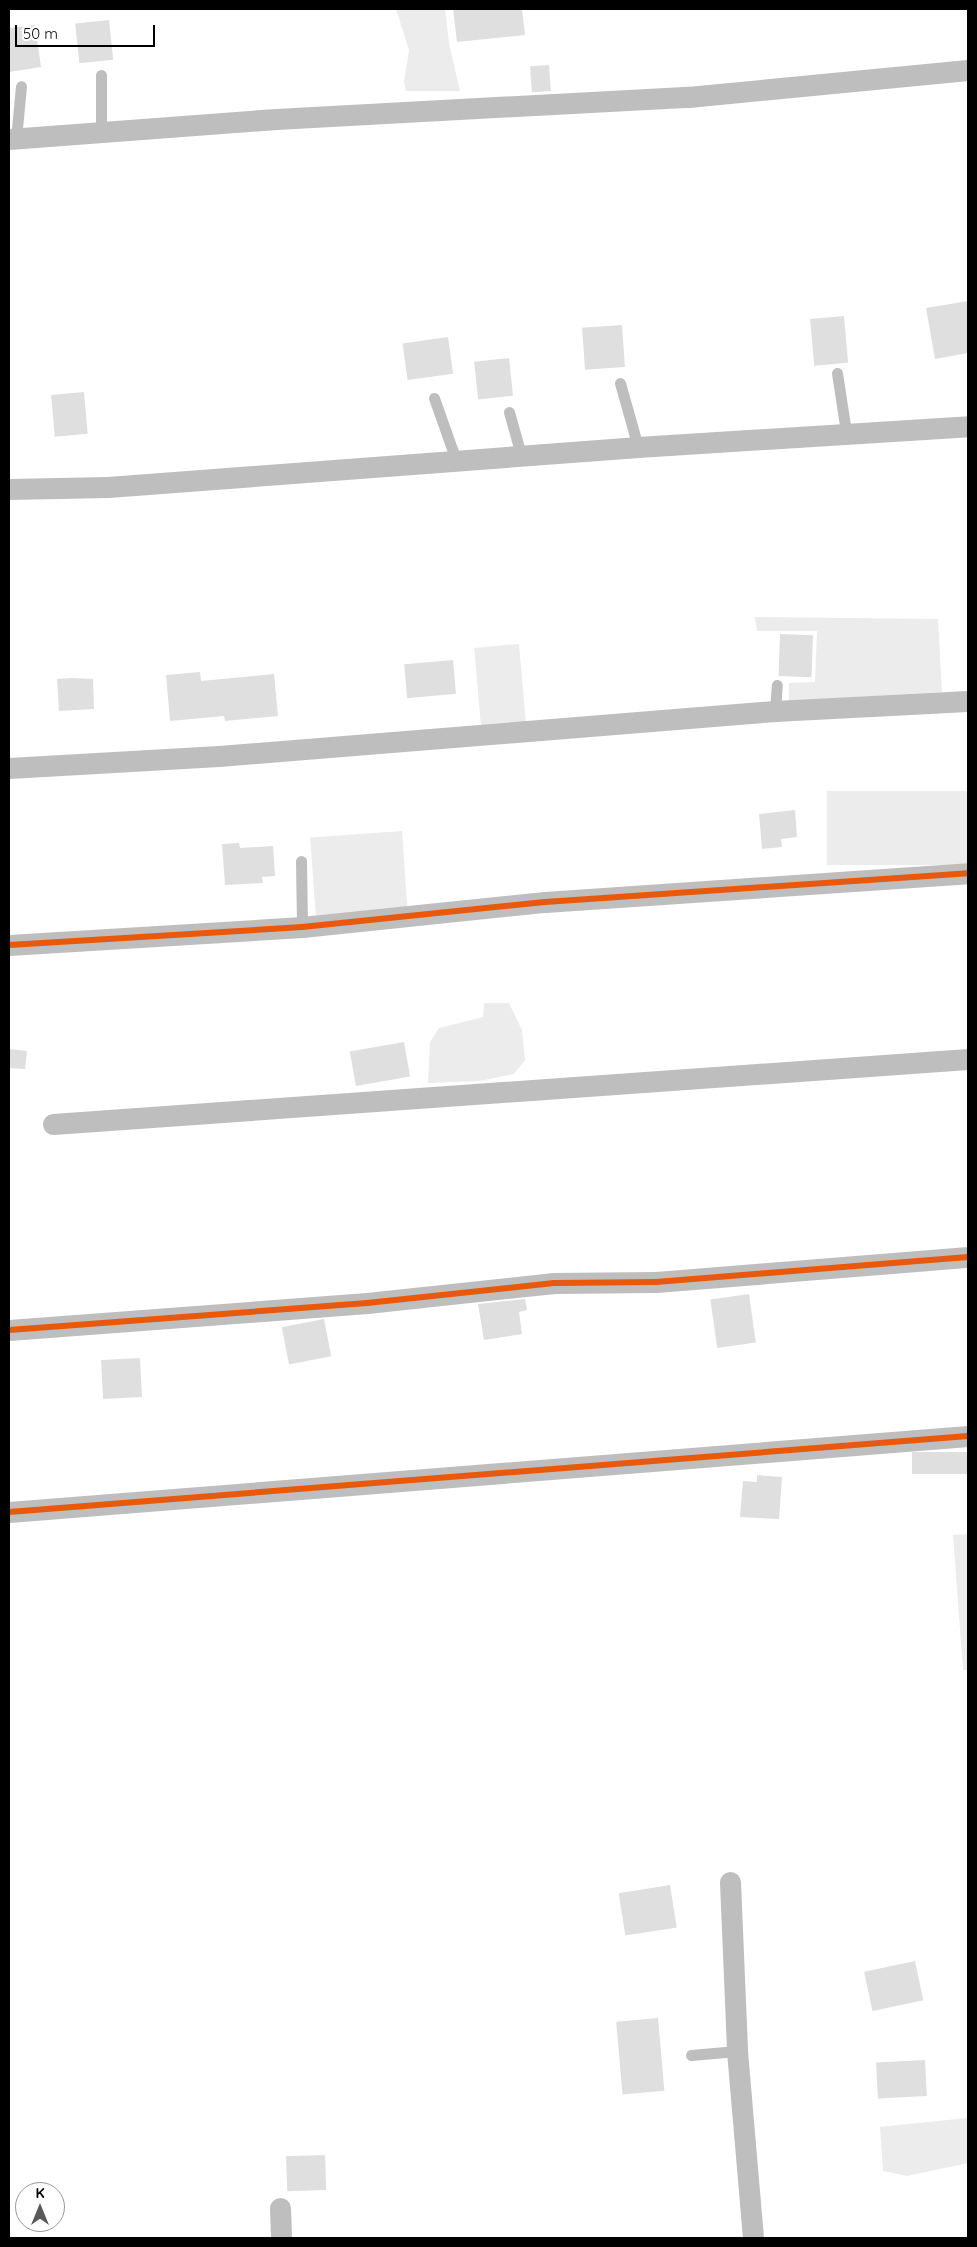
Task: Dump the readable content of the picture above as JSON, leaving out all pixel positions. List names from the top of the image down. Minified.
{"scale_bar":"50 m","north":"top"}
